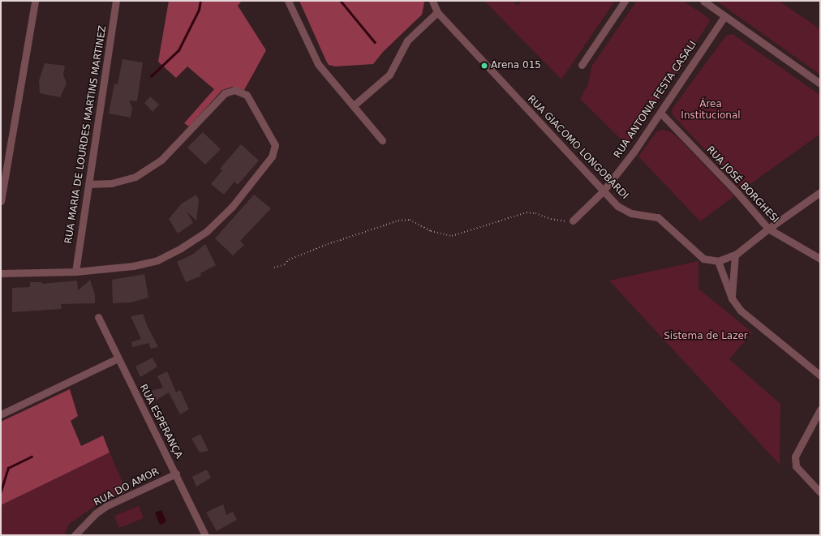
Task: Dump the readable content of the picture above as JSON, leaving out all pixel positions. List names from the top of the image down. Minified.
{"streets":{"street":["RUA ANTONIA FESTA CASALI","RUA MARIA DE LOURDES MARTINS MARTINEZ","RUA GIACOMO LONGOBARDI","RUA JOSÉ BORGHESI","RUA ESPERANÇA","RUA DO AMOR"]},"crossings":[["RUA ANTONIA FESTA CASALI","RUA GIACOMO LONGOBARDI"],["RUA ANTONIA FESTA CASALI","RUA JOSÉ BORGHESI"],["RUA ESPERANÇA","RUA DO AMOR"]],"parks":["Área Institucional","Sistema de Lazer"],"places":["Arena 015"]}
